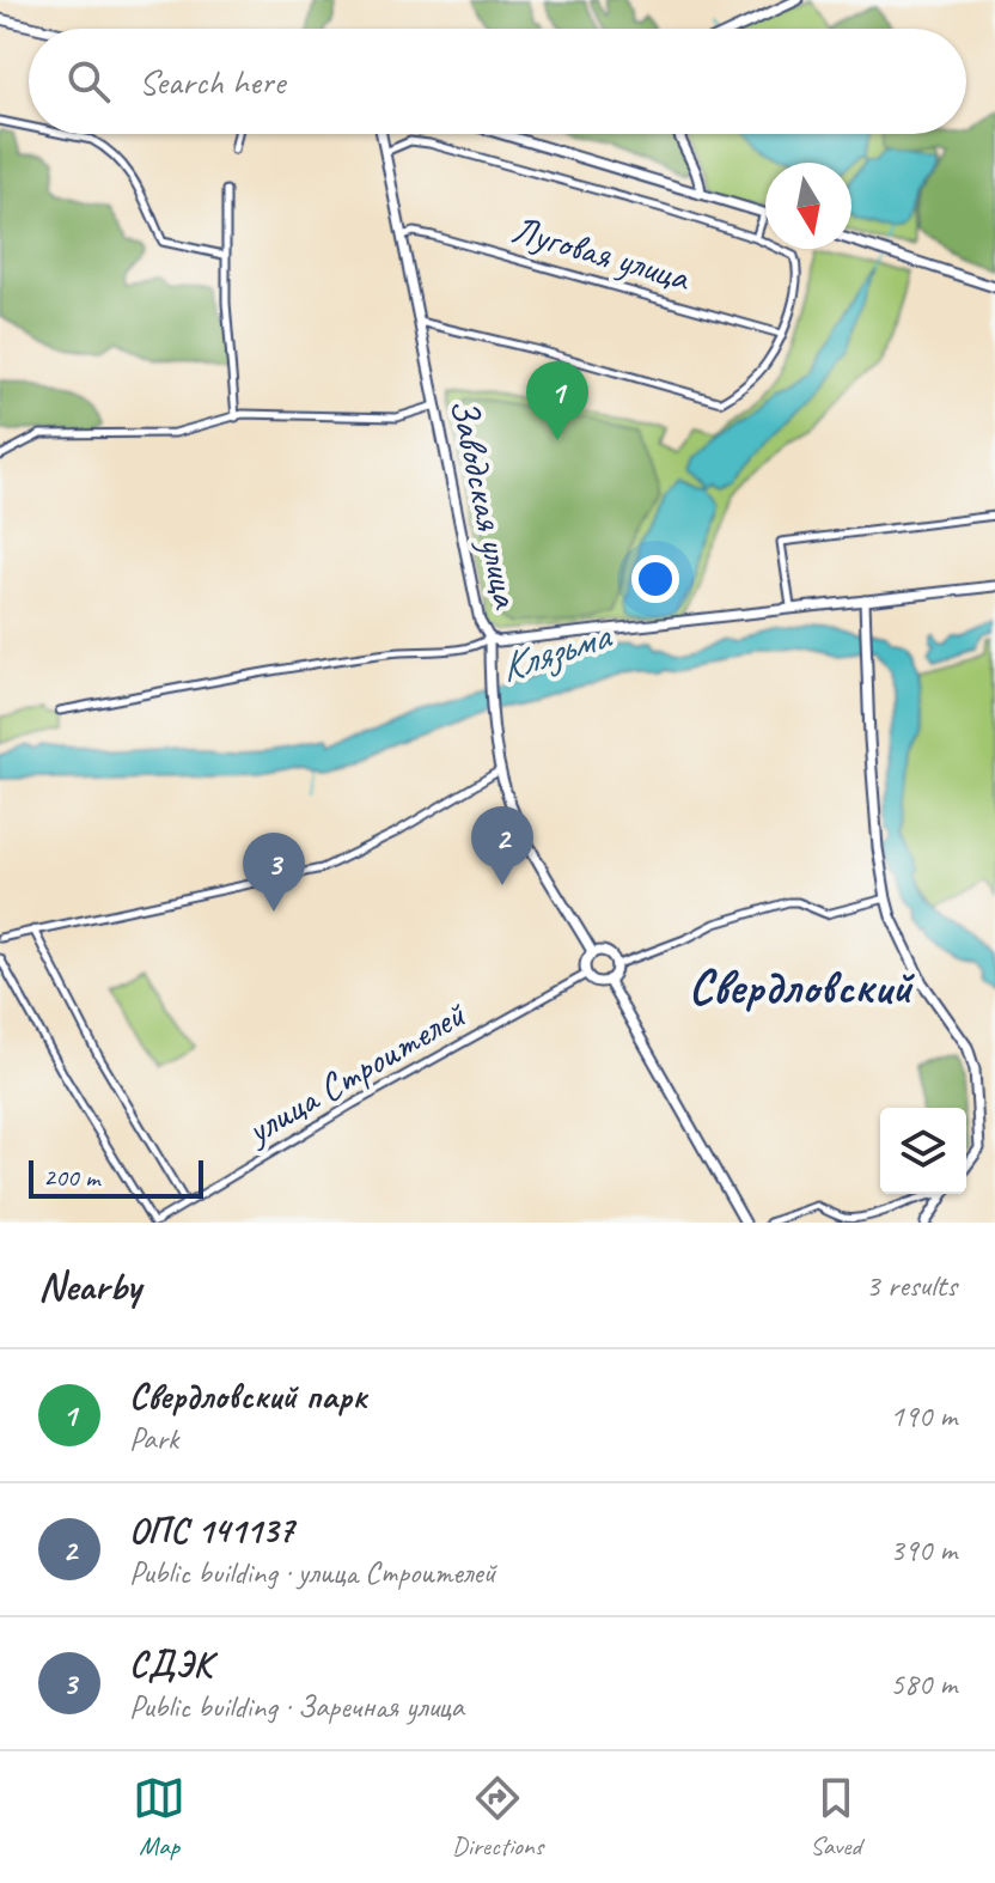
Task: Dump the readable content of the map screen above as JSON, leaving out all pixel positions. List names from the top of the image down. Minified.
{"streets":{"street":["Луговая улица","Заводская улица","улица Строителей"]},"crossings":[["Луговая улица","Заводская улица"]],"districts":["Свердловский"],"water":["Клязьма"],"scale_bar":"200 m","north":"bottom","page":{"search":"Search here","pins":["1","2","3"],"scale":"200 m","heading":["Nearby","3 results"],"list":[{"mark":"1","name":"Свердловский парк","note":"Park","value":"190 m"},{"mark":"2","name":"ОПС 141137","note":"Public building · улица Строителей","value":"390 m"},{"mark":"3","name":"СДЭК","note":"Public building · Заречная улица","value":"580 m"}],"nav":["Map","Directions","Saved"]}}
